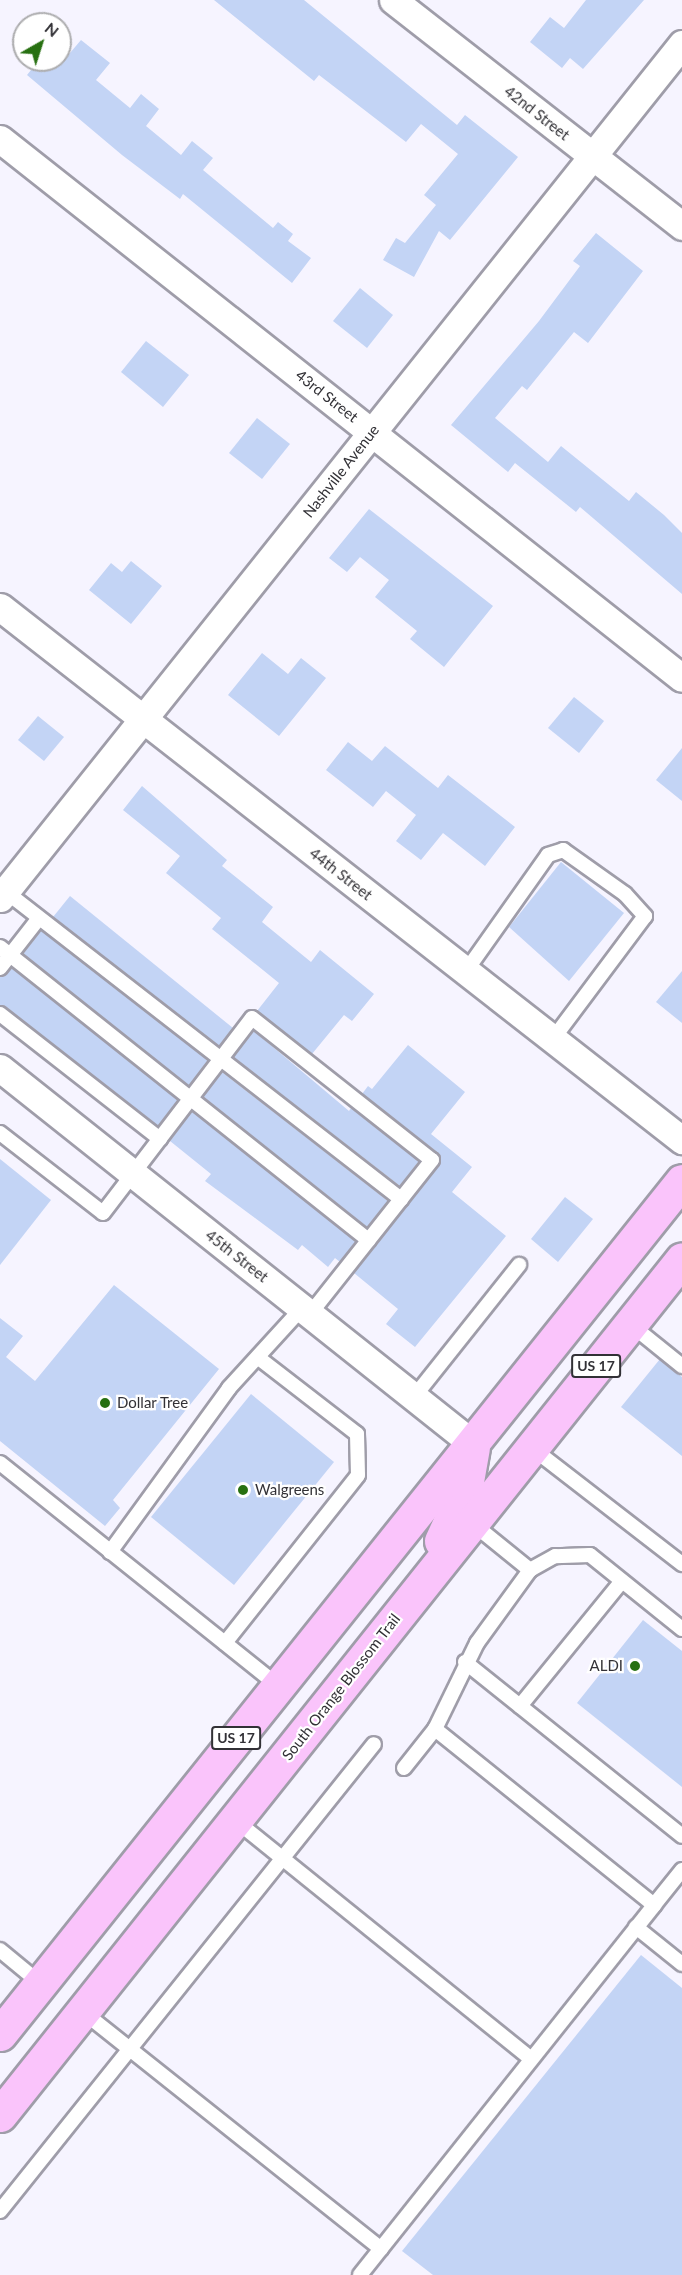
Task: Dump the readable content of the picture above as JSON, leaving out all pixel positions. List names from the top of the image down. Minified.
{"streets":{"main road":["US 17","South Orange Blossom Trail"],"street":["42nd Street","43rd Street","Nashville Avenue","44th Street","45th Street"]},"crossings":[["42nd Street","Nashville Avenue"],["43rd Street","Nashville Avenue"],["Nashville Avenue","44th Street"],["45th Street","US 17"]],"places":["Dollar Tree","Walgreens","ALDI"],"north":"top right"}
